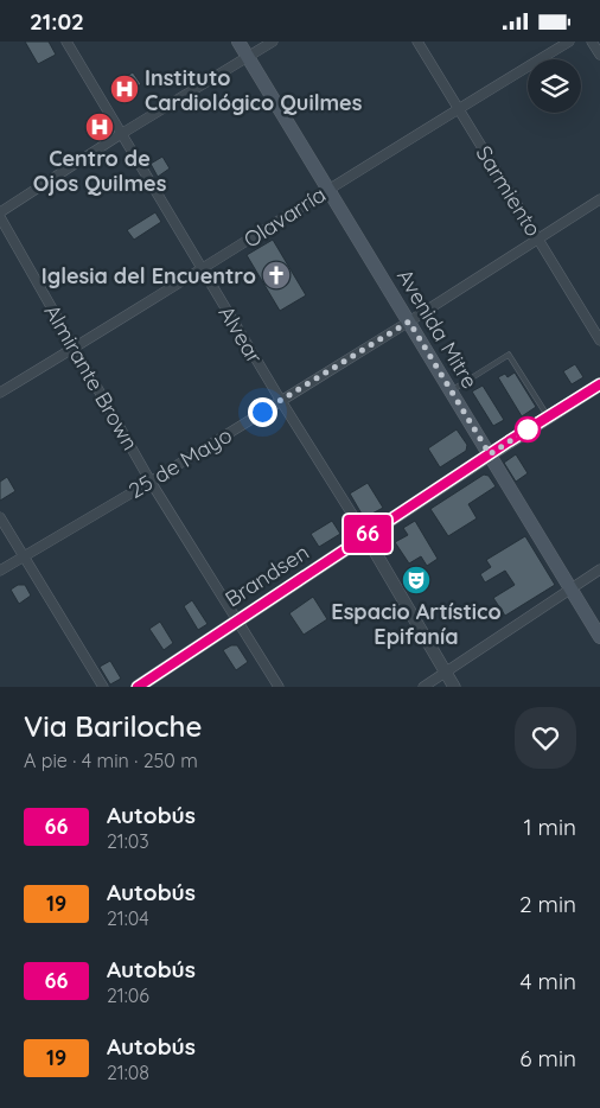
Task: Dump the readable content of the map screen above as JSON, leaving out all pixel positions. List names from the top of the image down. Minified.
{"streets":{"main road":["Avenida Mitre","Brandsen"],"street":["Sarmiento","Olavarría","Alvear","Almirante Brown","25 de Mayo"]},"crossings":[["Sarmiento","Olavarría"],["Sarmiento","25 de Mayo"],["Olavarría","Avenida Mitre"],["Olavarría","Alvear"],["Olavarría","Almirante Brown"],["Avenida Mitre","25 de Mayo"],["Avenida Mitre","Brandsen"],["Alvear","25 de Mayo"],["Alvear","Brandsen"],["Almirante Brown","25 de Mayo"],["Almirante Brown","Brandsen"]],"places":{"hospital":["Instituto Cardiológico Quilmes","Centro de Ojos Quilmes"],"church":["Iglesia del Encuentro"],"theatre":["Espacio Artístico Epifanía"]},"lines":["bus line 66"],"page":{"status":"21:02","on_map":"66","heading":["Via Bariloche","A pie · 4 min · 250 m"],"list":[{"mark":"66","name":"Autobús","note":"21:03","value":"1 min"},{"mark":"19","name":"Autobús","note":"21:04","value":"2 min"},{"mark":"66","name":"Autobús","note":"21:06","value":"4 min"},{"mark":"19","name":"Autobús","note":"21:08","value":"6 min"}]}}
